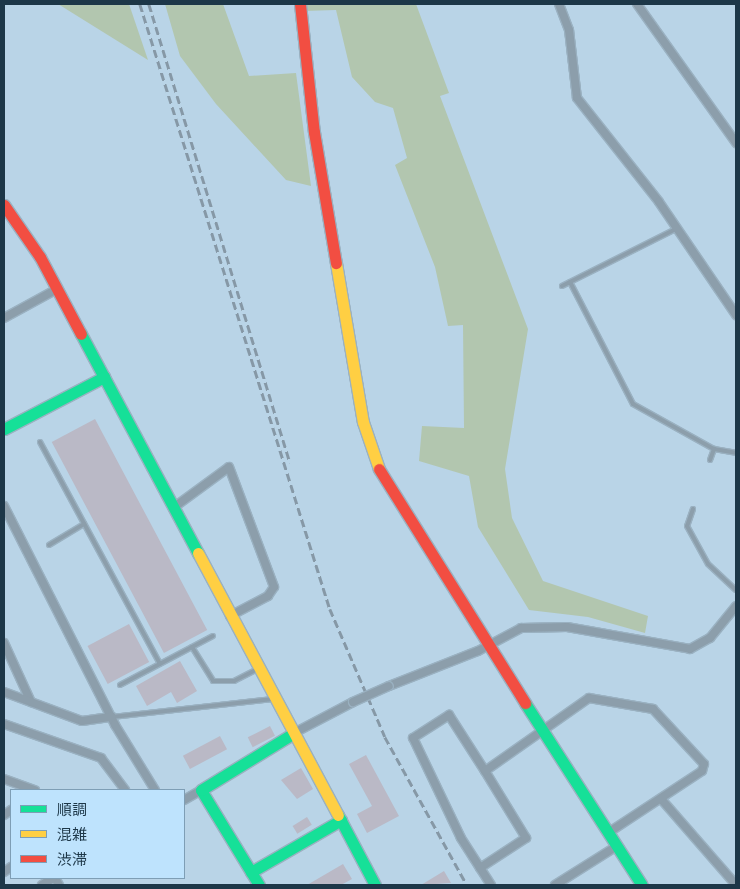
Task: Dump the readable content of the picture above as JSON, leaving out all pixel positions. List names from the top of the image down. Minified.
{"legend":["順調","混雑","渋滞"]}
